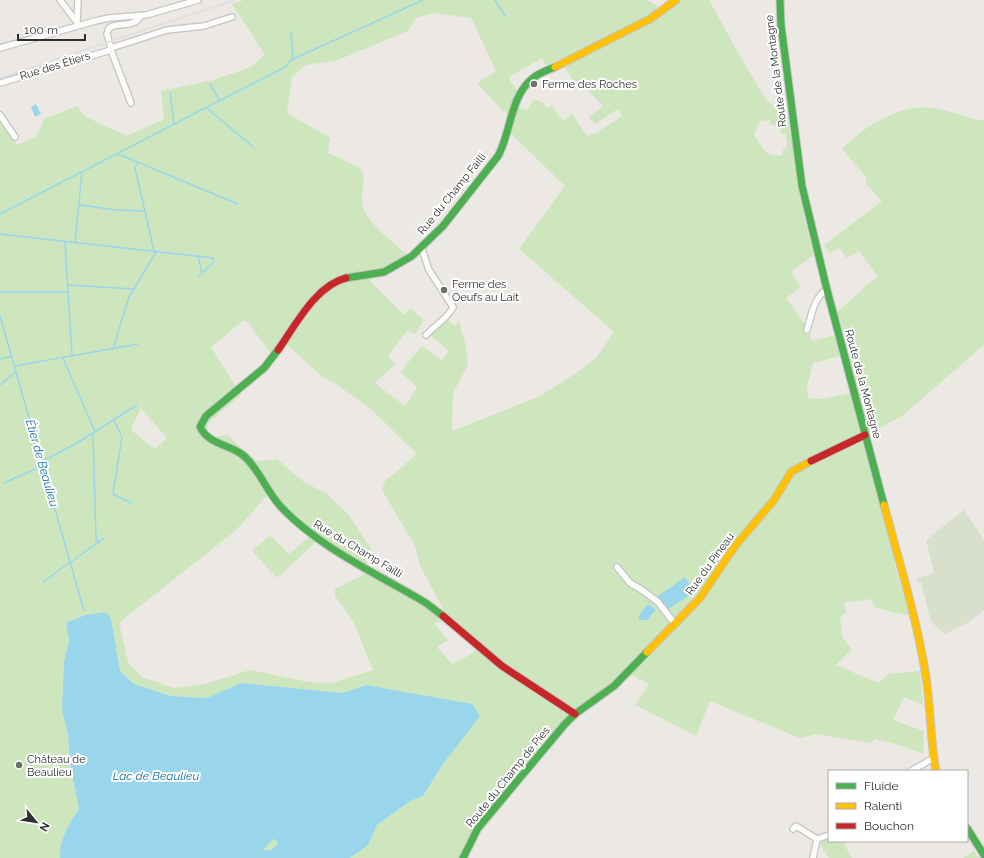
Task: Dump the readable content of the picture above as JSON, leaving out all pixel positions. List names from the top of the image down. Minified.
{"streets":{"street":["Rue des Étiers","Route de la Montagne","Rue du Champ Failli","Rue du Pineau","Route du Champ de Pies"]},"crossings":[["Route de la Montagne","Rue du Pineau"],["Rue du Champ Failli","Rue du Pineau"],["Rue du Champ Failli","Route du Champ de Pies"],["Rue du Pineau","Route du Champ de Pies"]],"water":["Étier de Beaulieu","Lac de Beaulieu"],"places":["Ferme des Roches","Ferme des Oeufs au Lait","Château de Beaulieu"],"legend":["Fluide","Ralenti","Bouchon"],"scale_bar":"100 m","north":"bottom right"}
